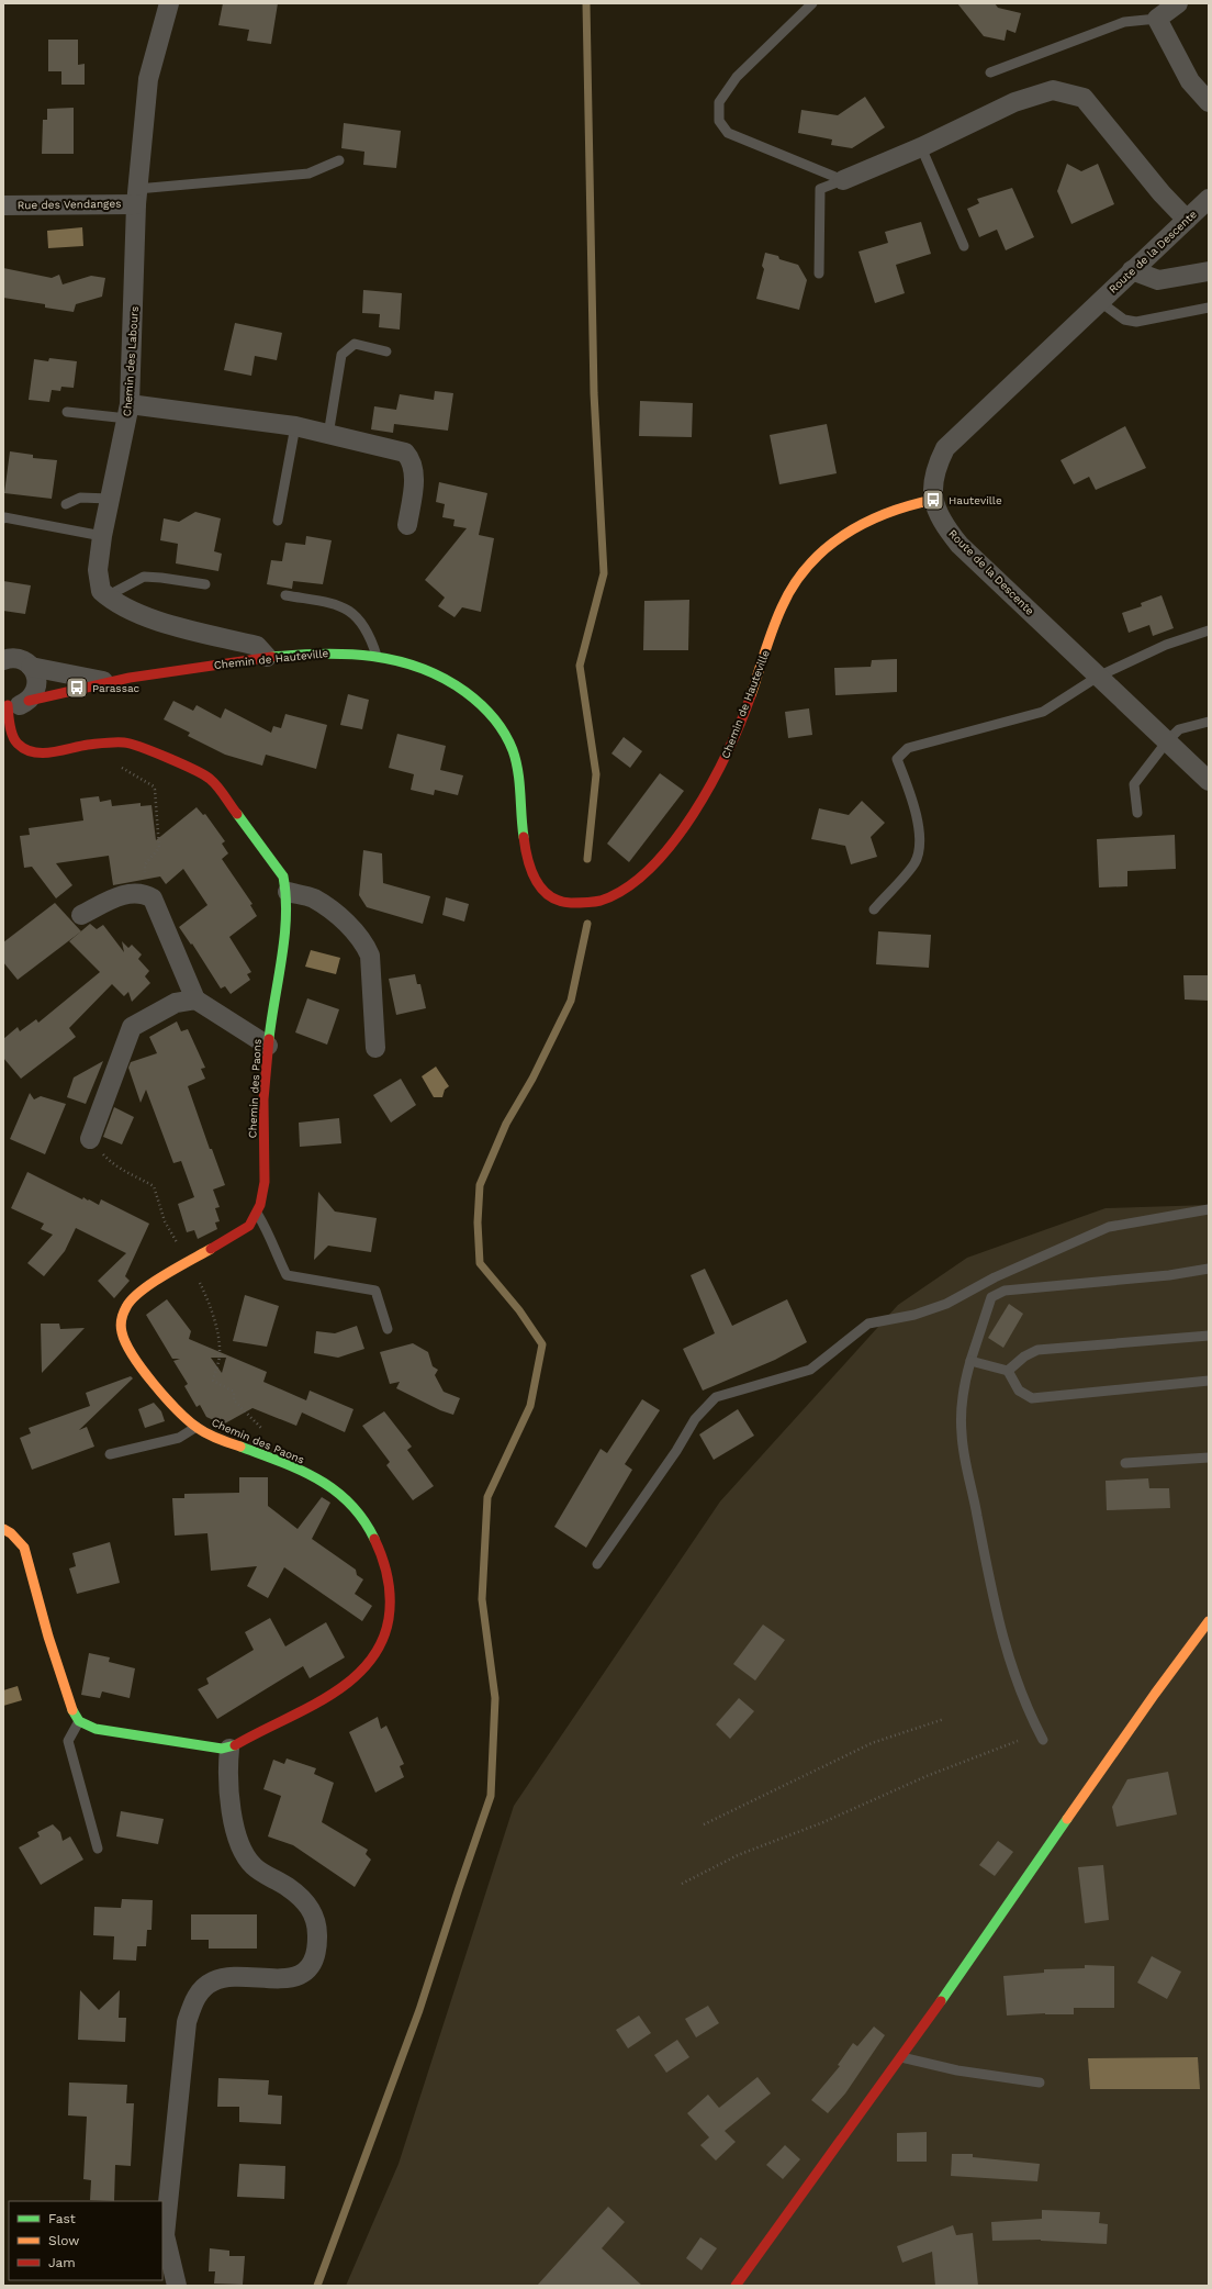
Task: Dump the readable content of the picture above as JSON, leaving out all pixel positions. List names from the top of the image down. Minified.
{"streets":{"street":["Rue des Vendanges","Route de la Descente","Chemin des Labours","Chemin de Hauteville","Chemin des Paons"]},"crossings":[["Rue des Vendanges","Chemin des Labours"],["Route de la Descente","Chemin de Hauteville"]],"places":{"bus stop":["Hauteville","Parassac"]},"legend":["Fast","Slow","Jam"]}
